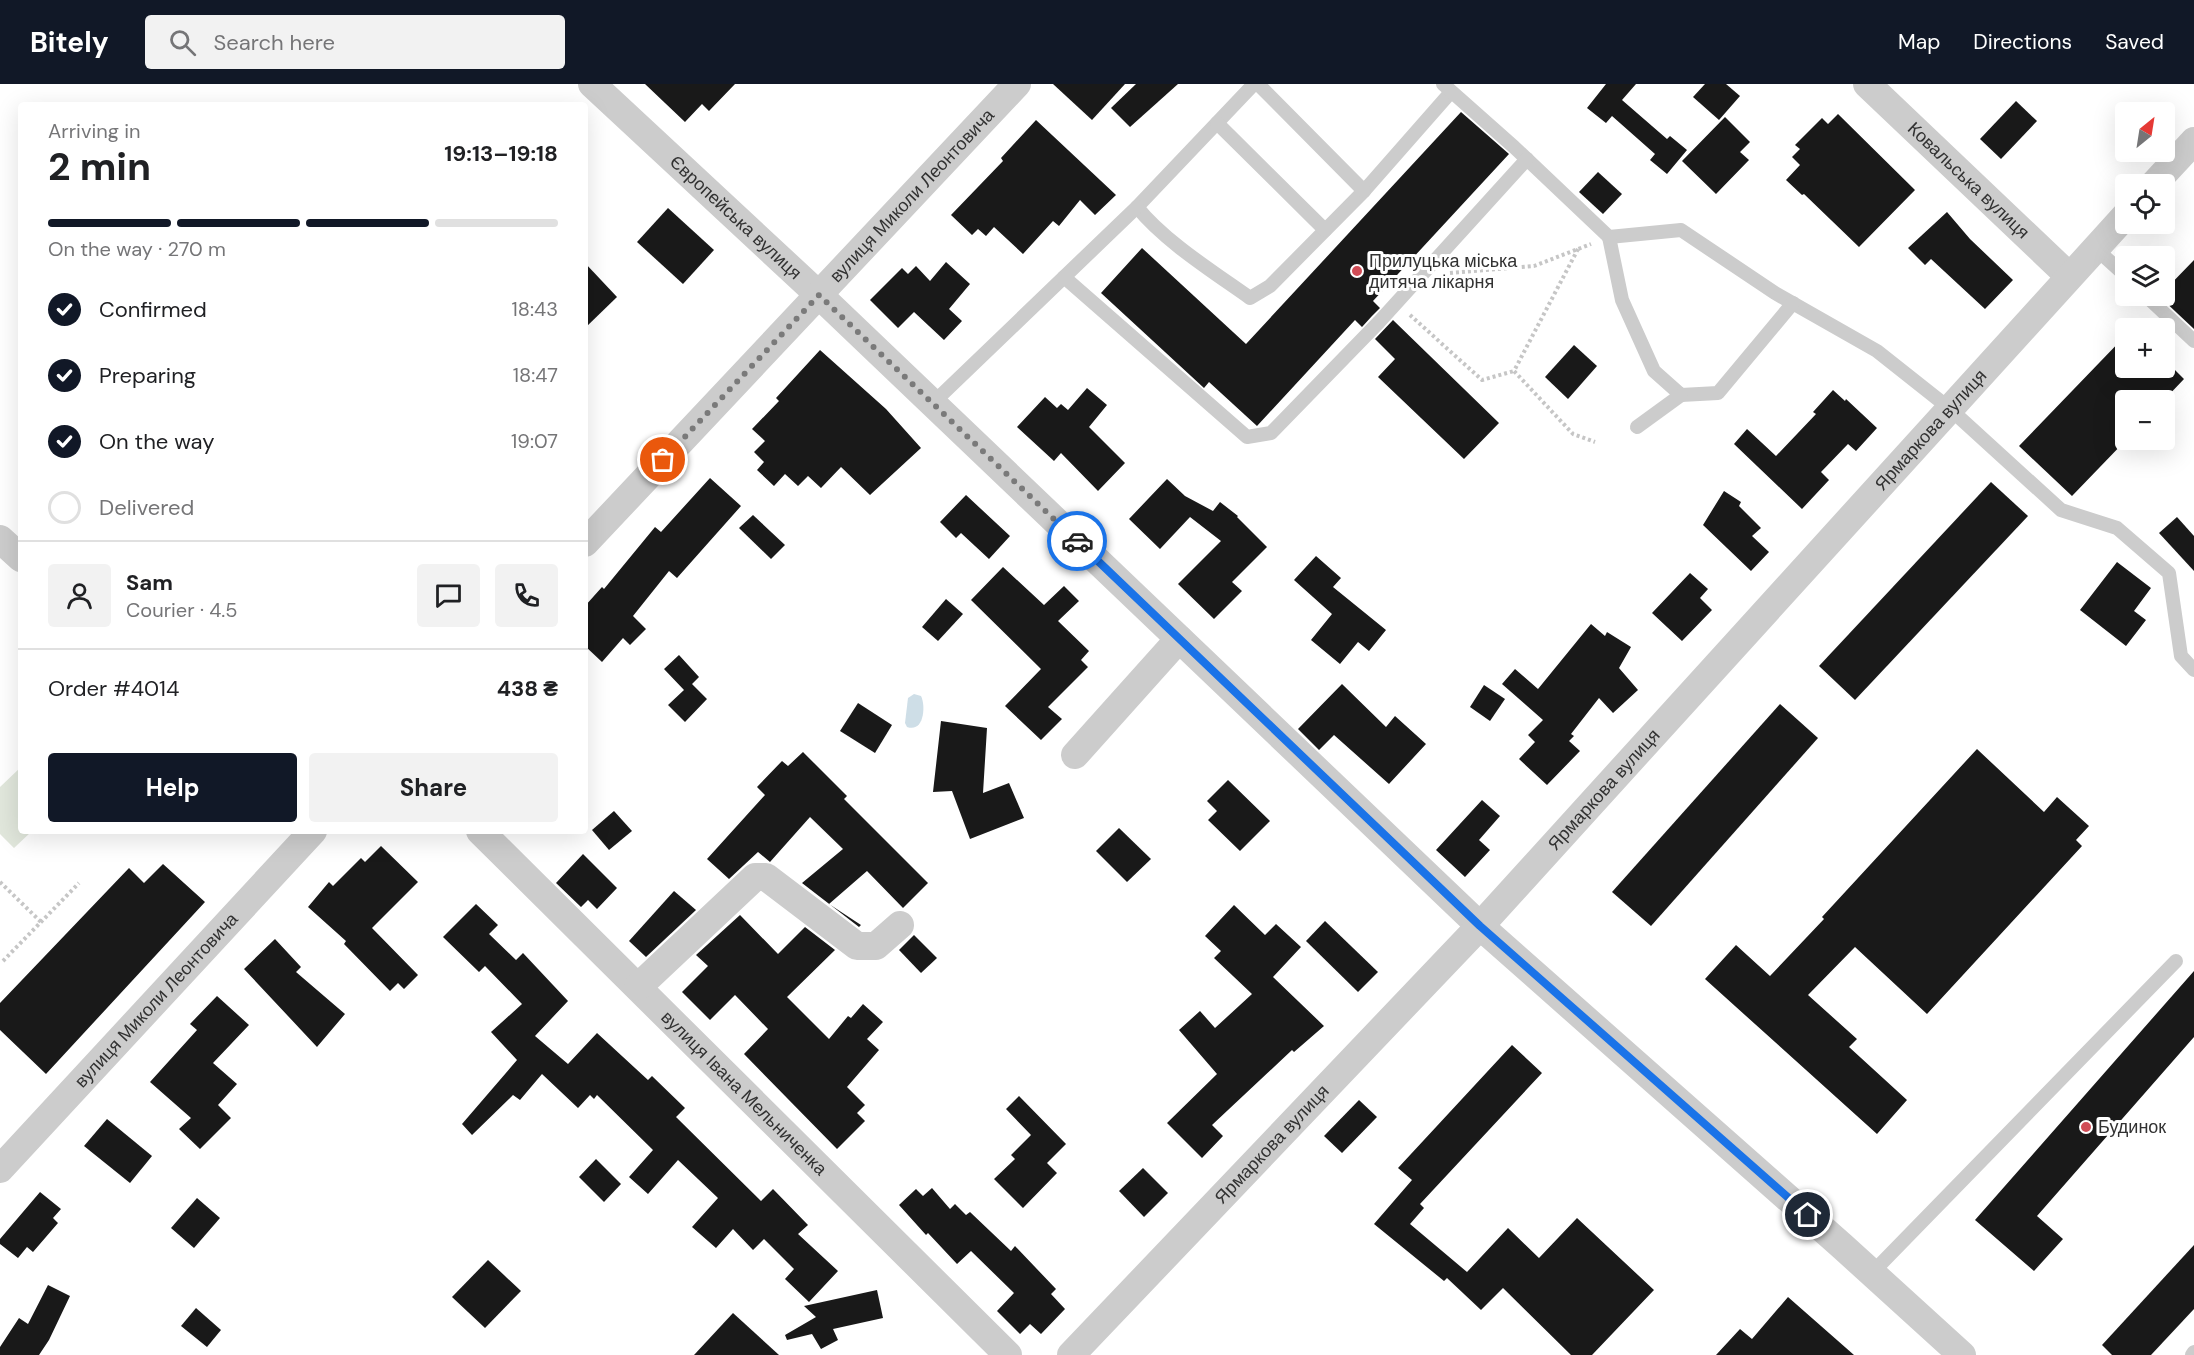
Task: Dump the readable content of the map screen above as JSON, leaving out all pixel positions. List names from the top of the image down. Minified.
{"streets":{"street":["Ковальська вулиця","вулиця Миколи Леонтовича","Європейська вулиця","Ярмаркова вулиця","вулиця Івана Мельниченка"]},"crossings":[["Ковальська вулиця","Ярмаркова вулиця"],["вулиця Миколи Леонтовича","Європейська вулиця"],["Європейська вулиця","Ярмаркова вулиця"]],"places":["Прилуцька міська дитяча лікарня","Будинок"],"north":"top right","page":{"header":"Bitely","search":"Search here","nav":["Map","Directions","Saved"],"map_buttons":["+","−"],"heading":["2 min","Arriving in","19:13–19:18"],"panel":["Sam","Courier · 4.5","Order #4014","438 ₴"],"bar":"On the way · 270 m","list":[["Confirmed","18:43"],["Preparing","18:47"],["On the way","19:07"],"Delivered"],"buttons":["Help","Share"]}}
